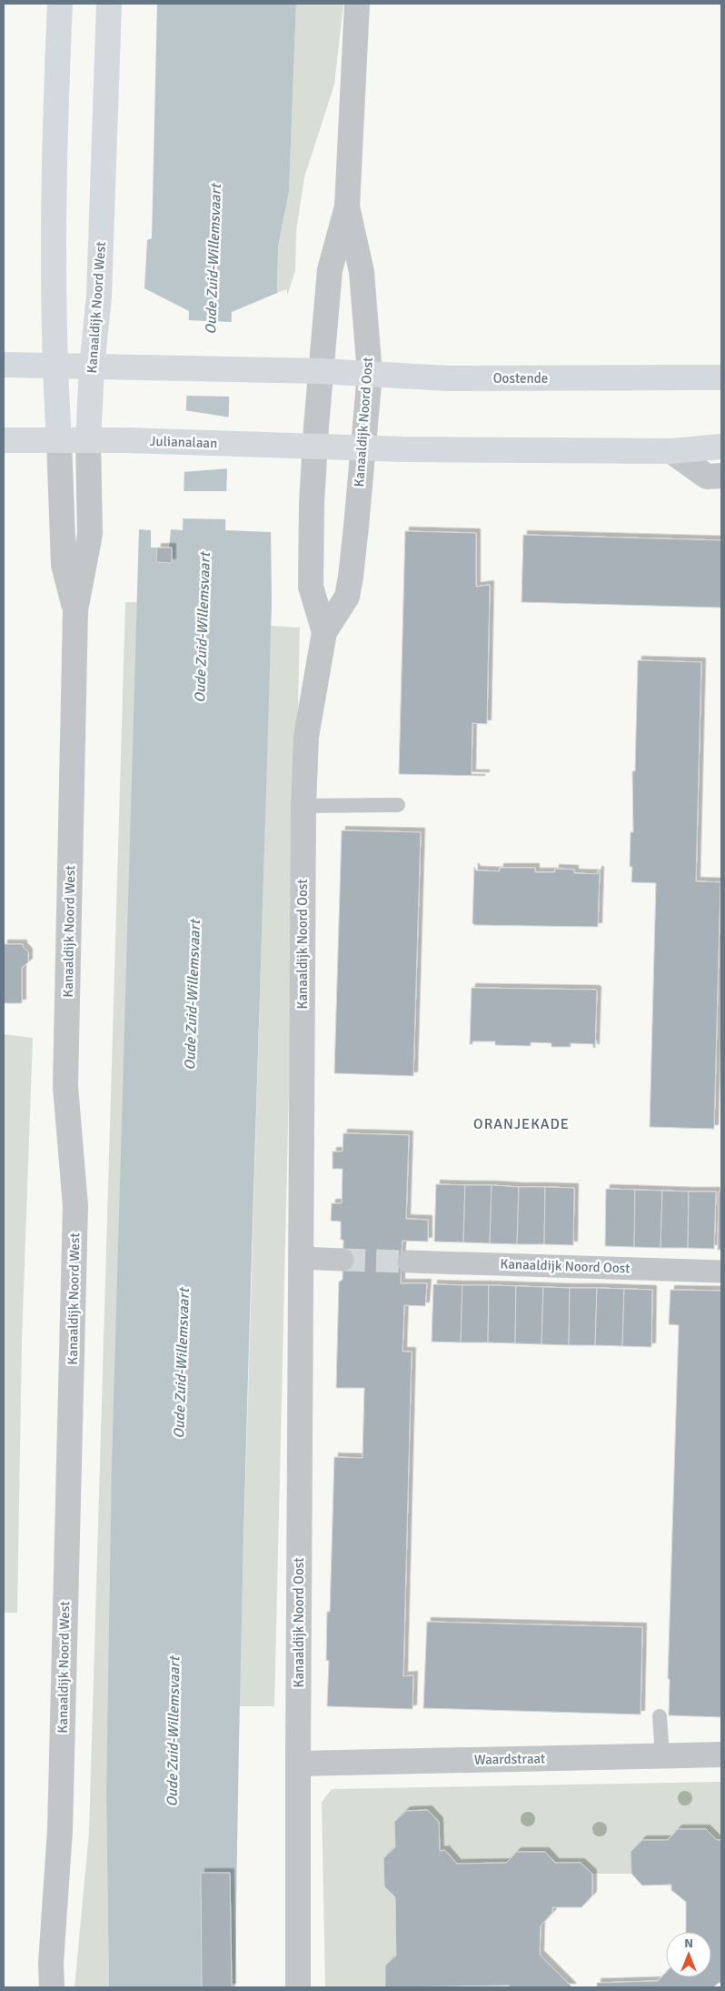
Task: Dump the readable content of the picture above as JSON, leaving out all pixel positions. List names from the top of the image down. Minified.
{"streets":{"main road":["Kanaaldijk Noord West","Oostende","Julianalaan"],"street":["Kanaaldijk Noord Oost","Waardstraat"]},"crossings":[["Kanaaldijk Noord West","Julianalaan"],["Oostende","Kanaaldijk Noord Oost"],["Kanaaldijk Noord Oost","Julianalaan"],["Kanaaldijk Noord Oost","Waardstraat"]],"districts":["ORANJEKADE"],"water":["Oude Zuid-Willemsvaart"],"north":"top"}
